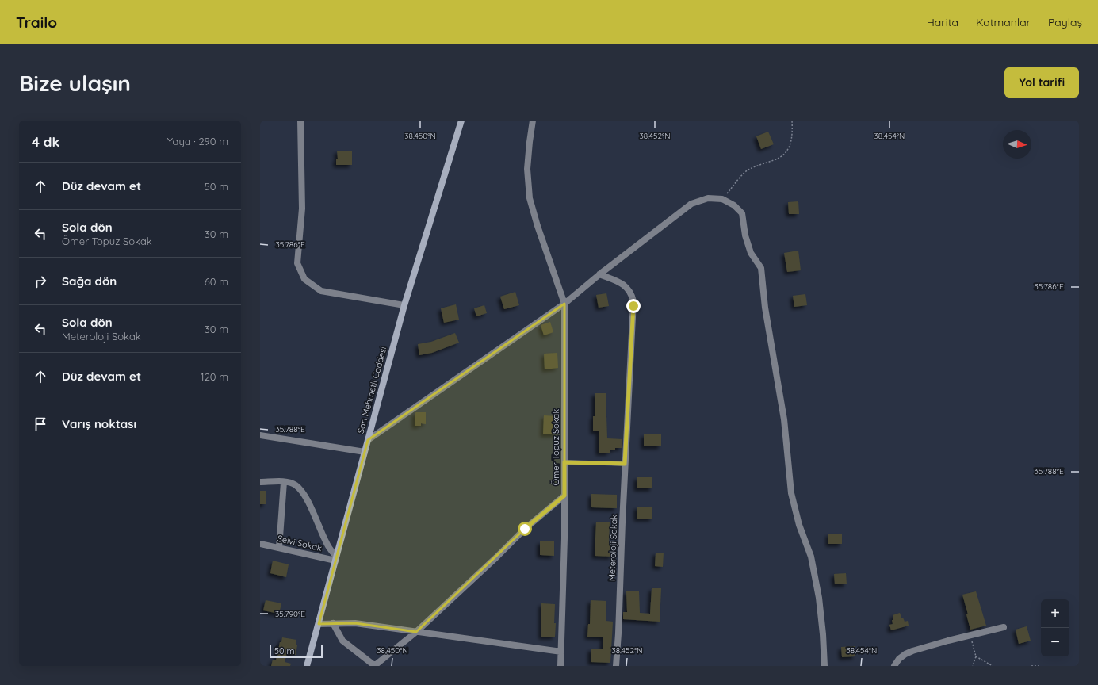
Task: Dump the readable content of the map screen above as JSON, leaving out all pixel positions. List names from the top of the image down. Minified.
{"streets":{"street":["Sarı Mehmetli Caddesi","Ömer Topuz Sokak","Selvi Sokak","Meteroloji Sokak"]},"crossings":[["Sarı Mehmetli Caddesi","Selvi Sokak"]],"scale_bar":"50 m","north":"right","page":{"header":"Trailo","nav":["Harita","Katmanlar","Paylaş"],"buttons":"Yol tarifi","title":"Bize ulaşın","heading":["4 dk","Yaya · 290 m"],"list":[["Düz devam et","50 m"],["Sola dön","Ömer Topuz Sokak","30 m"],["Sağa dön","60 m"],["Sola dön","Meteroloji Sokak","30 m"],["Düz devam et","120 m"],"Varış noktası"],"map_buttons":["+","−"],"scale":"50 m"},"coordinates":["38.450°N","38.452°N","38.454°N","35.786°E","35.788°E","35.790°E"]}
